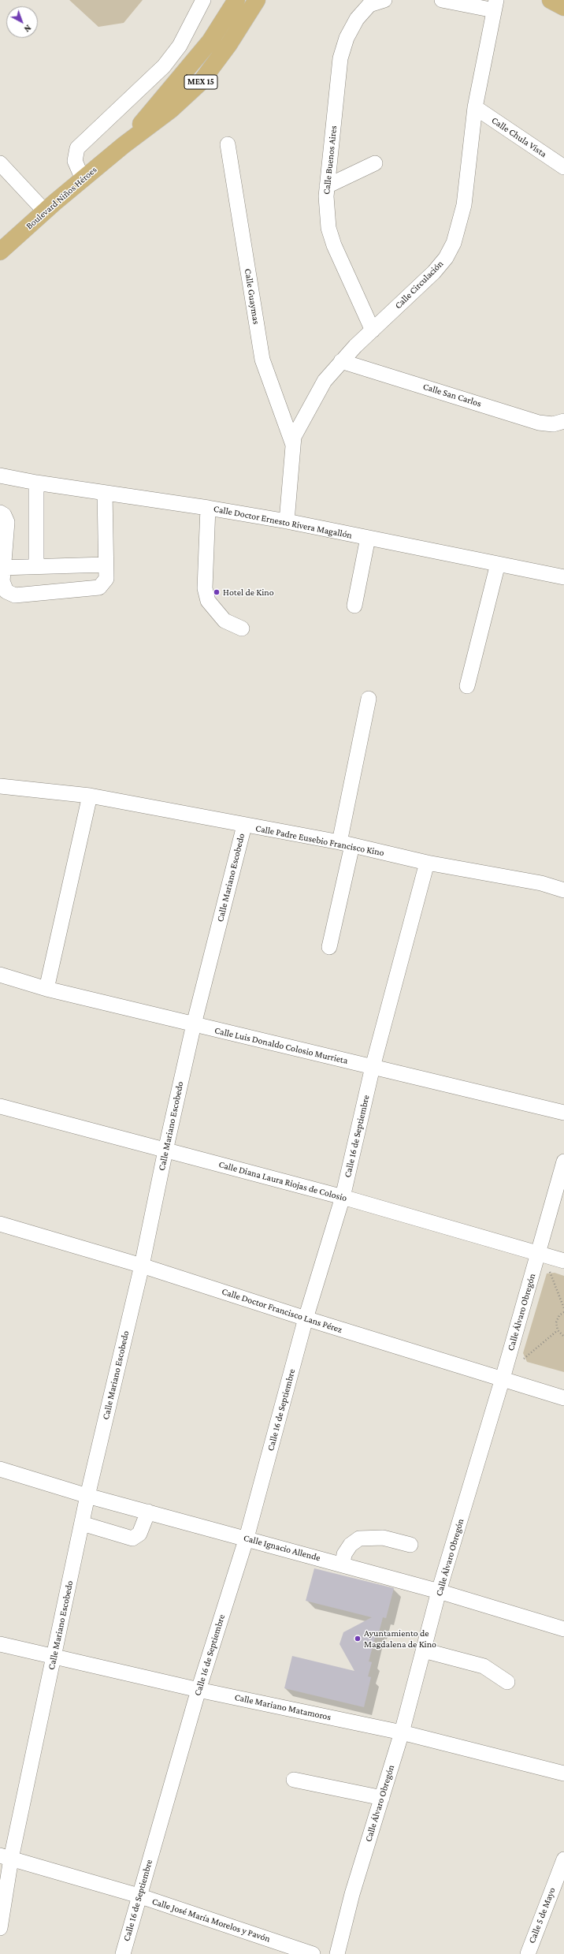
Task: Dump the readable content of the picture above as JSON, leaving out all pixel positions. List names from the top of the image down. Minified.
{"streets":{"main road":["MEX 15","Boulevard Niños Héroes"],"street":["Calle Chula Vista","Calle Buenos Aires","Calle Circulación","Calle Guaymas","Calle San Carlos","Calle Doctor Ernesto Rivera Magallón","Calle Padre Eusebio Francisco Kino","Calle Mariano Escobedo","Calle Luis Donaldo Colosio Murrieta","Calle 16 de Septiembre","Calle Diana Laura Riojas de Colosio","Calle Doctor Francisco Lans Pérez","Calle Álvaro Obregón","Calle Ignacio Allende","Calle Mariano Matamoros","Calle 5 de Mayo","Calle José María Morelos y Pavón"]},"crossings":[["Calle Chula Vista","Calle Circulación"],["Calle Buenos Aires","Calle Circulación"],["Calle Circulación","Calle Guaymas"],["Calle Circulación","Calle San Carlos"],["Calle Circulación","Calle Doctor Ernesto Rivera Magallón"],["Calle Padre Eusebio Francisco Kino","Calle Mariano Escobedo"],["Calle Padre Eusebio Francisco Kino","Calle 16 de Septiembre"],["Calle Mariano Escobedo","Calle Luis Donaldo Colosio Murrieta"],["Calle Mariano Escobedo","Calle Diana Laura Riojas de Colosio"],["Calle Mariano Escobedo","Calle Doctor Francisco Lans Pérez"],["Calle Mariano Escobedo","Calle Ignacio Allende"],["Calle Mariano Escobedo","Calle Mariano Matamoros"],["Calle Mariano Escobedo","Calle José María Morelos y Pavón"],["Calle Luis Donaldo Colosio Murrieta","Calle 16 de Septiembre"],["Calle 16 de Septiembre","Calle Diana Laura Riojas de Colosio"],["Calle 16 de Septiembre","Calle Doctor Francisco Lans Pérez"],["Calle 16 de Septiembre","Calle Ignacio Allende"],["Calle 16 de Septiembre","Calle Mariano Matamoros"],["Calle 16 de Septiembre","Calle José María Morelos y Pavón"],["Calle Diana Laura Riojas de Colosio","Calle Álvaro Obregón"],["Calle Doctor Francisco Lans Pérez","Calle Álvaro Obregón"],["Calle Álvaro Obregón","Calle Ignacio Allende"],["Calle Álvaro Obregón","Calle Mariano Matamoros"]],"places":["Hotel de Kino","Ayuntamiento de Magdalena de Kino"],"north":"bottom right"}
